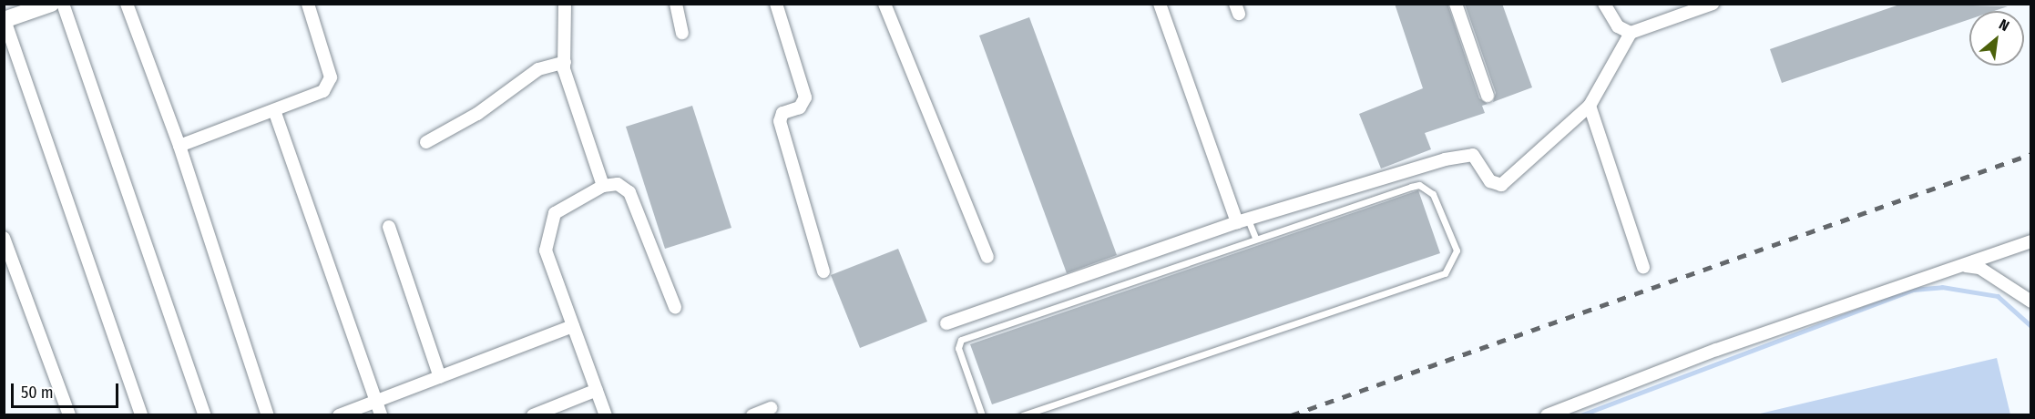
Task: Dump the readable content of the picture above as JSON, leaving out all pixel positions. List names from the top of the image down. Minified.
{"scale_bar":"50 m","north":"top right"}
